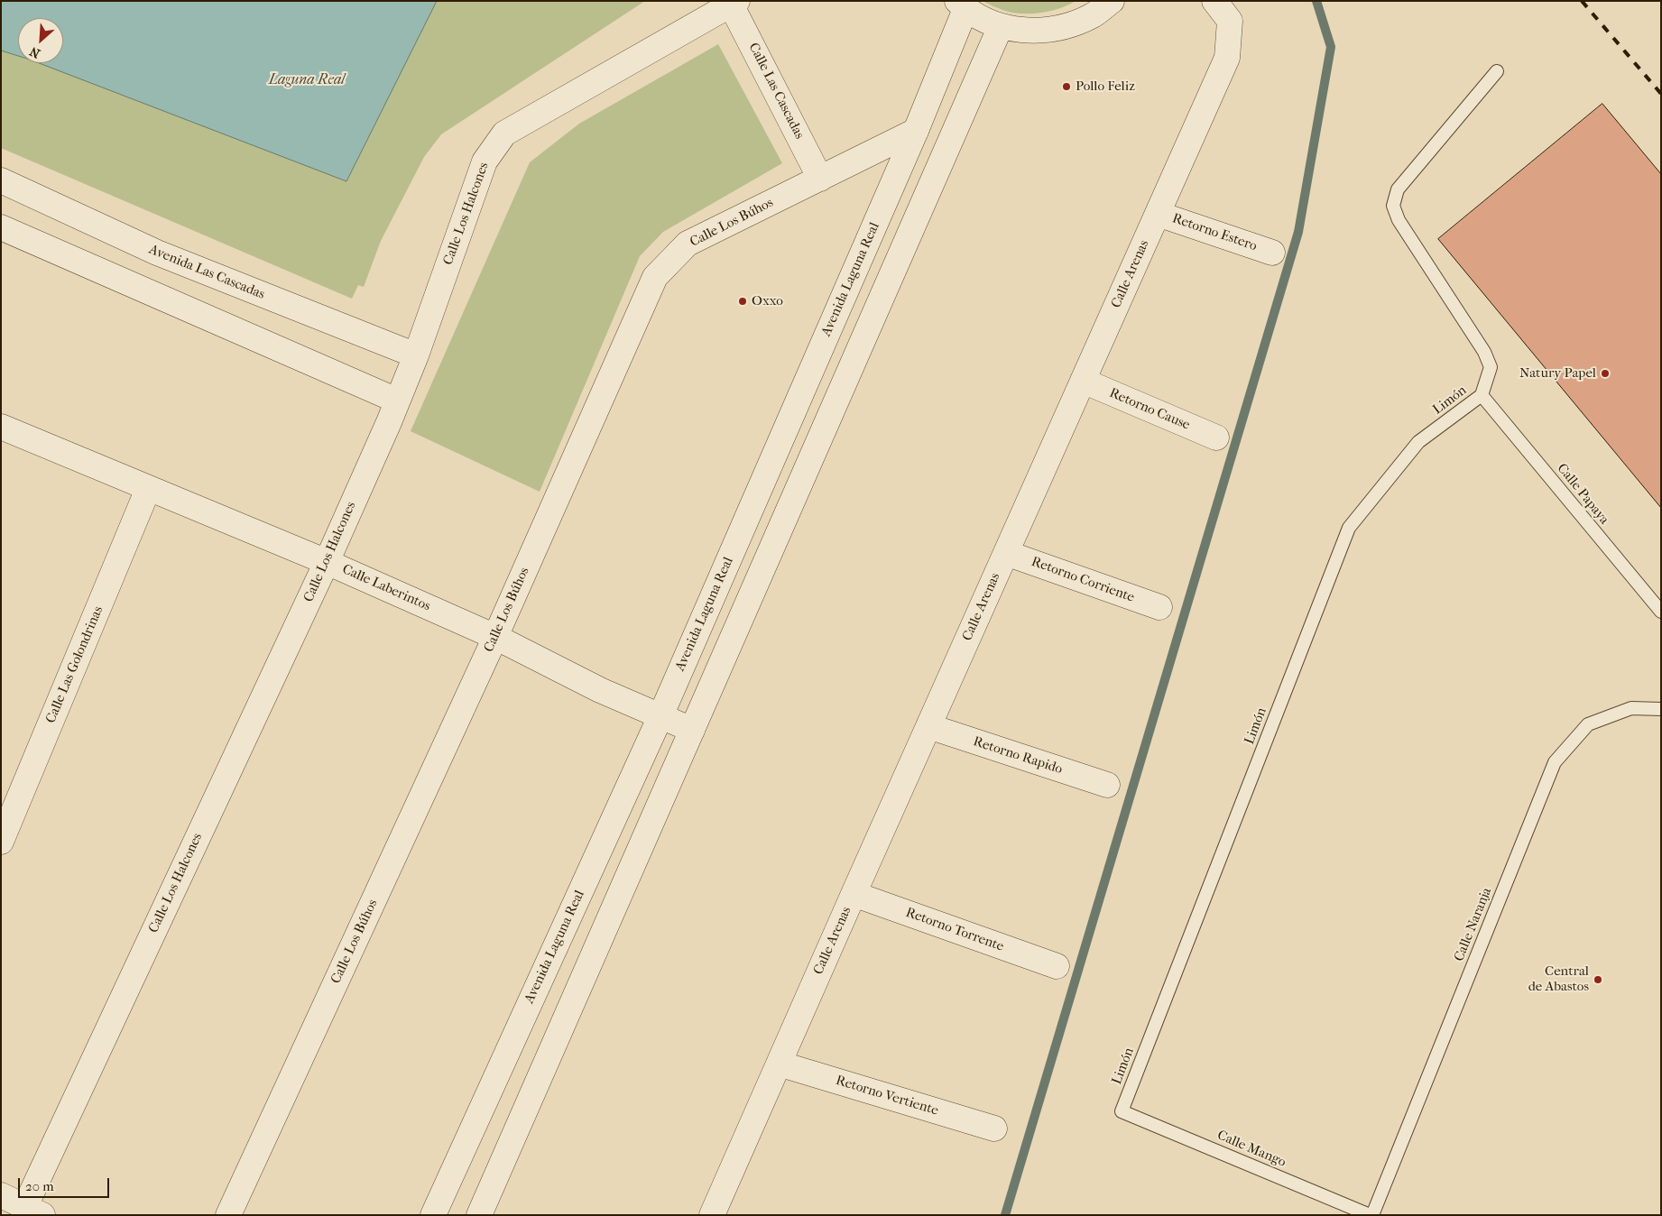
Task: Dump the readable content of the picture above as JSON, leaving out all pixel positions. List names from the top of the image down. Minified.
{"streets":{"street":["Calle Las Cascadas","Calle Los Halcones","Calle Los Búhos","Retorno Estero","Avenida Las Cascadas","Calle Arenas","Avenida Laguna Real","Retorno Cause","Retorno Corriente","Calle Laberintos","Calle Las Golondrinas","Retorno Rapido","Retorno Torrente","Retorno Vertiente"],"lane":["Limón","Calle Papaya","Calle Naranja","Calle Mango"]},"crossings":[["Calle Las Cascadas","Calle Los Halcones"],["Calle Las Cascadas","Calle Los Búhos"],["Calle Los Halcones","Avenida Las Cascadas"],["Calle Los Halcones","Calle Laberintos"],["Calle Los Búhos","Avenida Laguna Real"],["Calle Los Búhos","Calle Laberintos"],["Retorno Estero","Calle Arenas"],["Calle Arenas","Retorno Cause"],["Calle Arenas","Retorno Corriente"],["Calle Arenas","Retorno Rapido"],["Calle Arenas","Retorno Torrente"],["Calle Arenas","Retorno Vertiente"],["Avenida Laguna Real","Calle Laberintos"],["Limón","Calle Papaya"],["Limón","Calle Mango"],["Calle Laberintos","Calle Las Golondrinas"],["Calle Naranja","Calle Mango"]],"water":["Laguna Real"],"places":["Pollo Feliz","Oxxo","Natury Papel","Central de Abastos"],"scale_bar":"20 m","north":"bottom left"}
